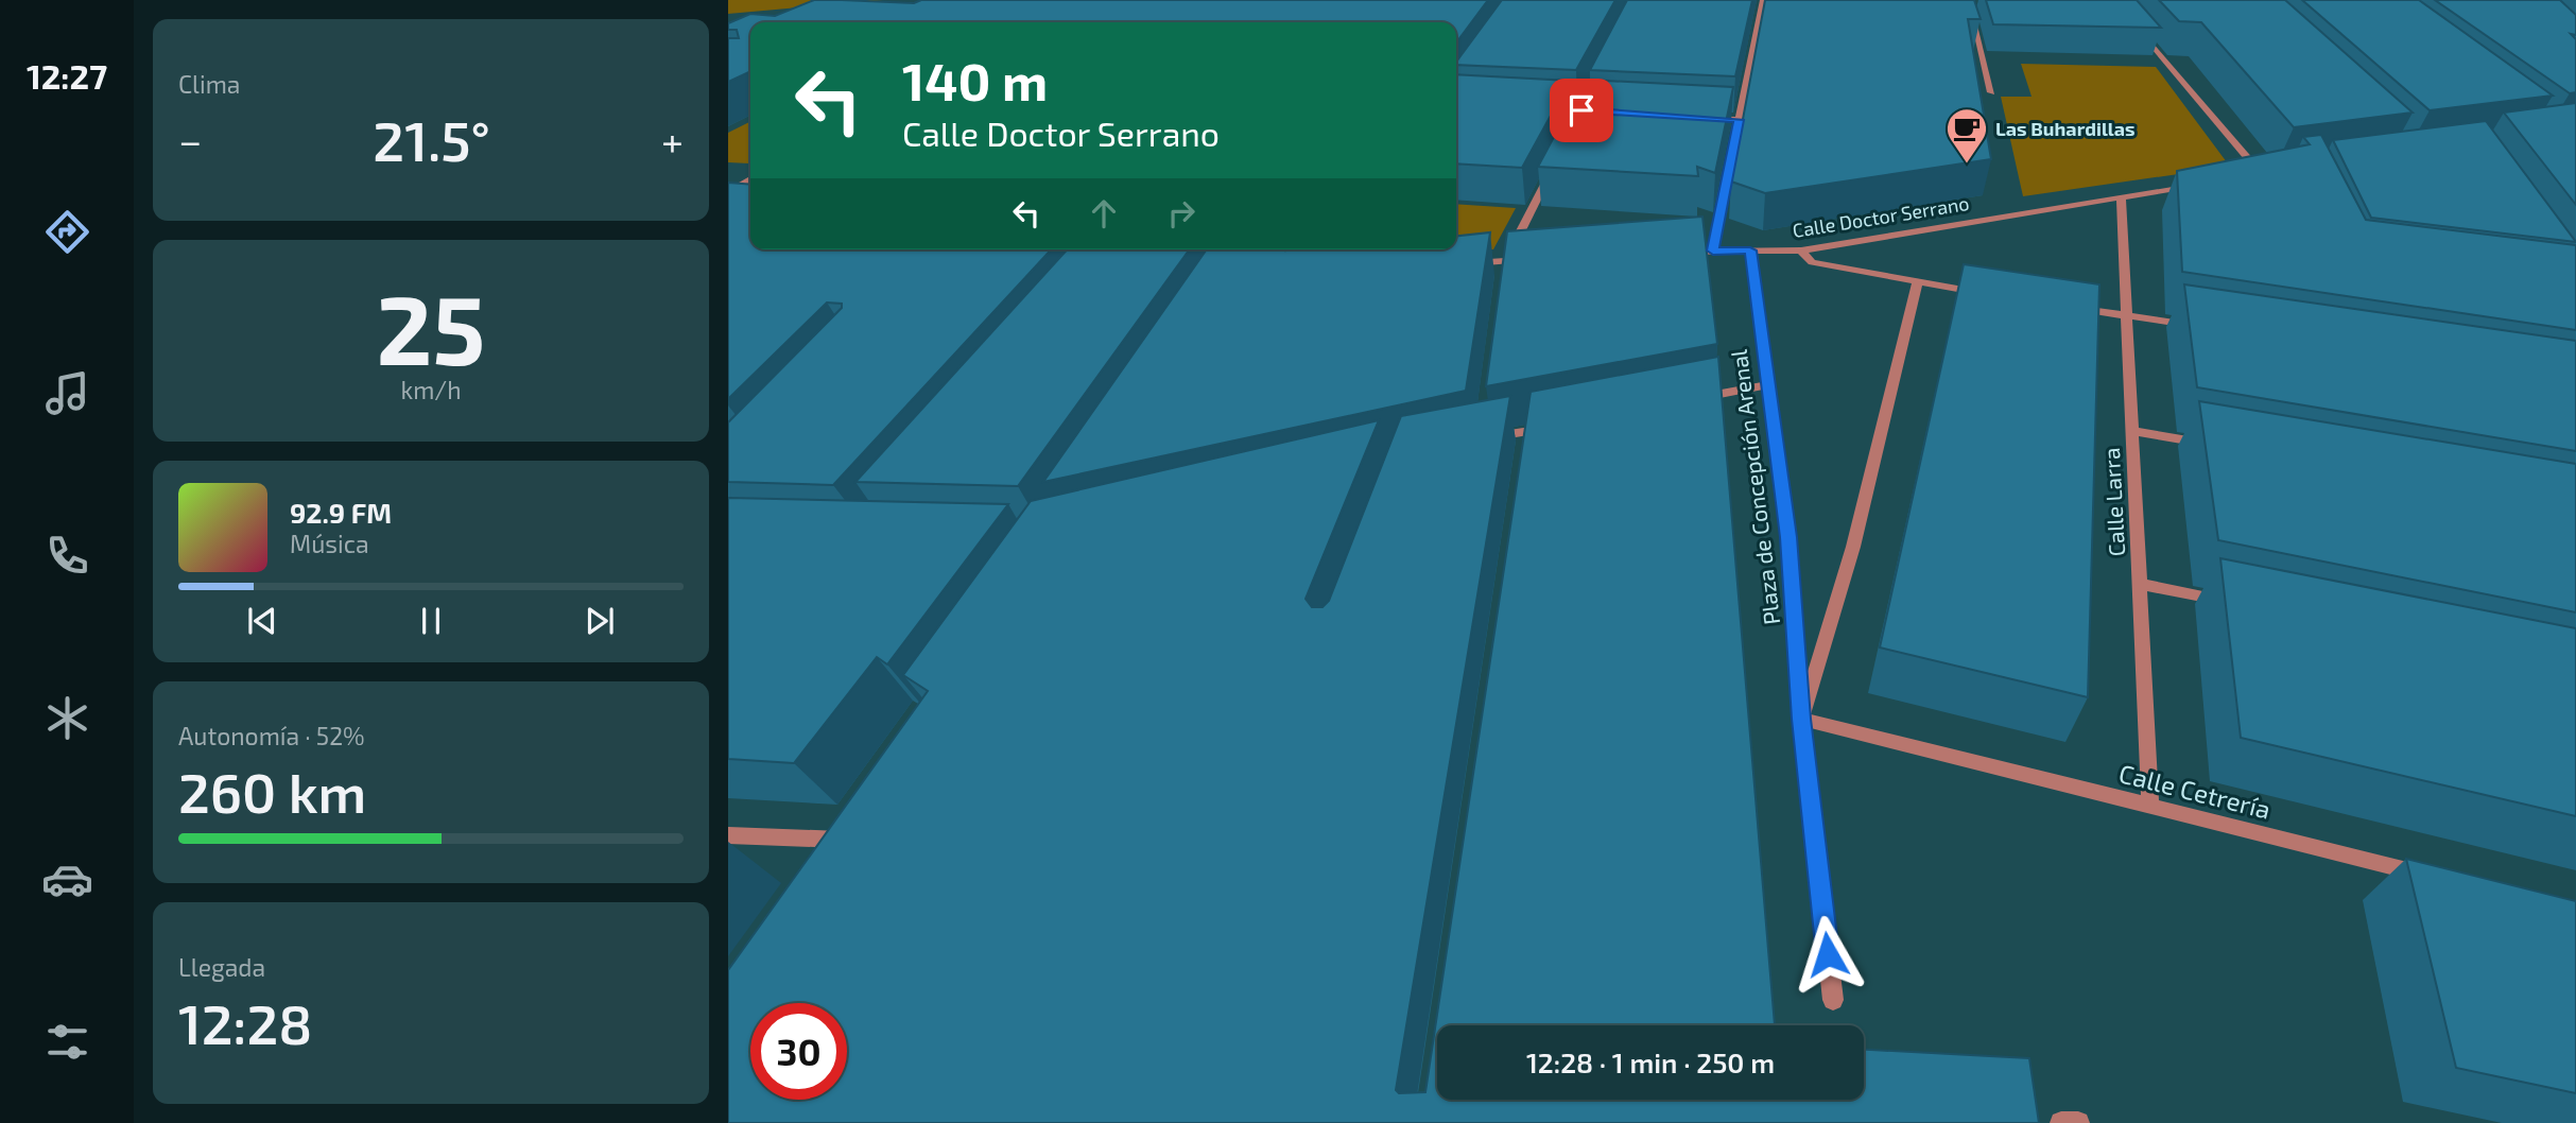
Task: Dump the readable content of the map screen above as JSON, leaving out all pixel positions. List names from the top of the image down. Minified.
{"streets":{"street":["Calle Doctor Serrano","Plaza de Concepción Arenal","Calle Larra","Calle Cetrería"]},"crossings":[["Calle Doctor Serrano","Plaza de Concepción Arenal"],["Calle Doctor Serrano","Calle Larra"],["Plaza de Concepción Arenal","Calle Cetrería"],["Calle Larra","Calle Cetrería"]],"places":{"cafe":["Las Buhardillas"]},"page":{"tabs":"12:27","tile":["Clima",["25","km/h"],["Autonomía · 52%","260 km"],["Llegada","12:28"]],"turn":["140 m","Calle Doctor Serrano"],"heat":["−","21.5°","+"],"song":["92.9 FM","Música"],"limit":"30","trip":"12:28 · 1 min · 250 m"}}
